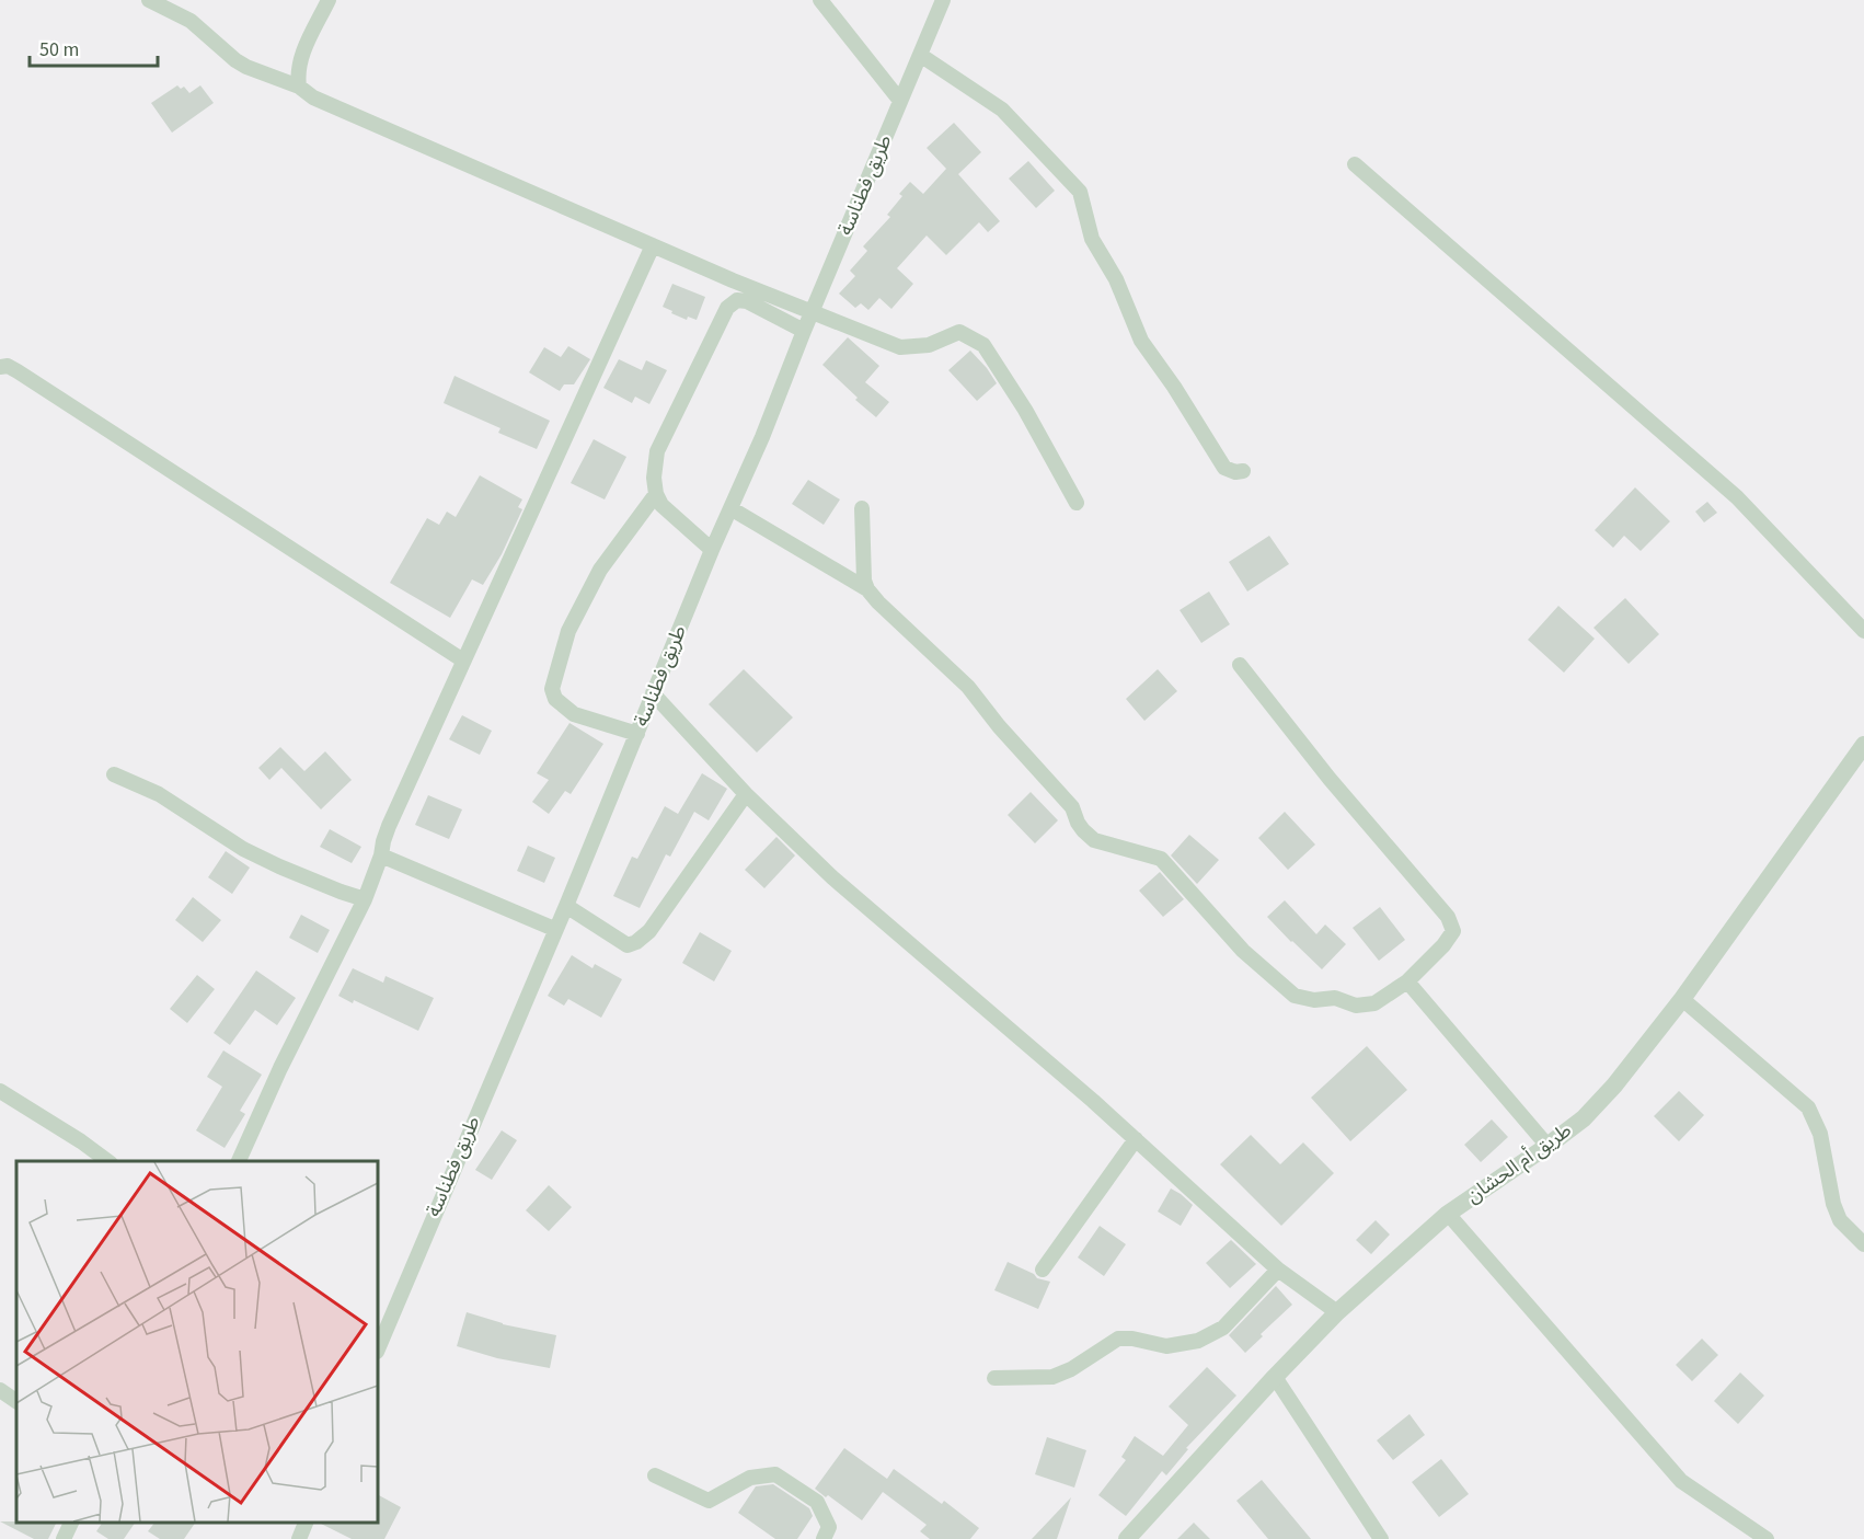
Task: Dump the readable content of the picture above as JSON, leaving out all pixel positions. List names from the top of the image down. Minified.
{"streets":{"street":["طريق فطناسة","طريق أم الحشان"]},"scale_bar":"50 m"}
